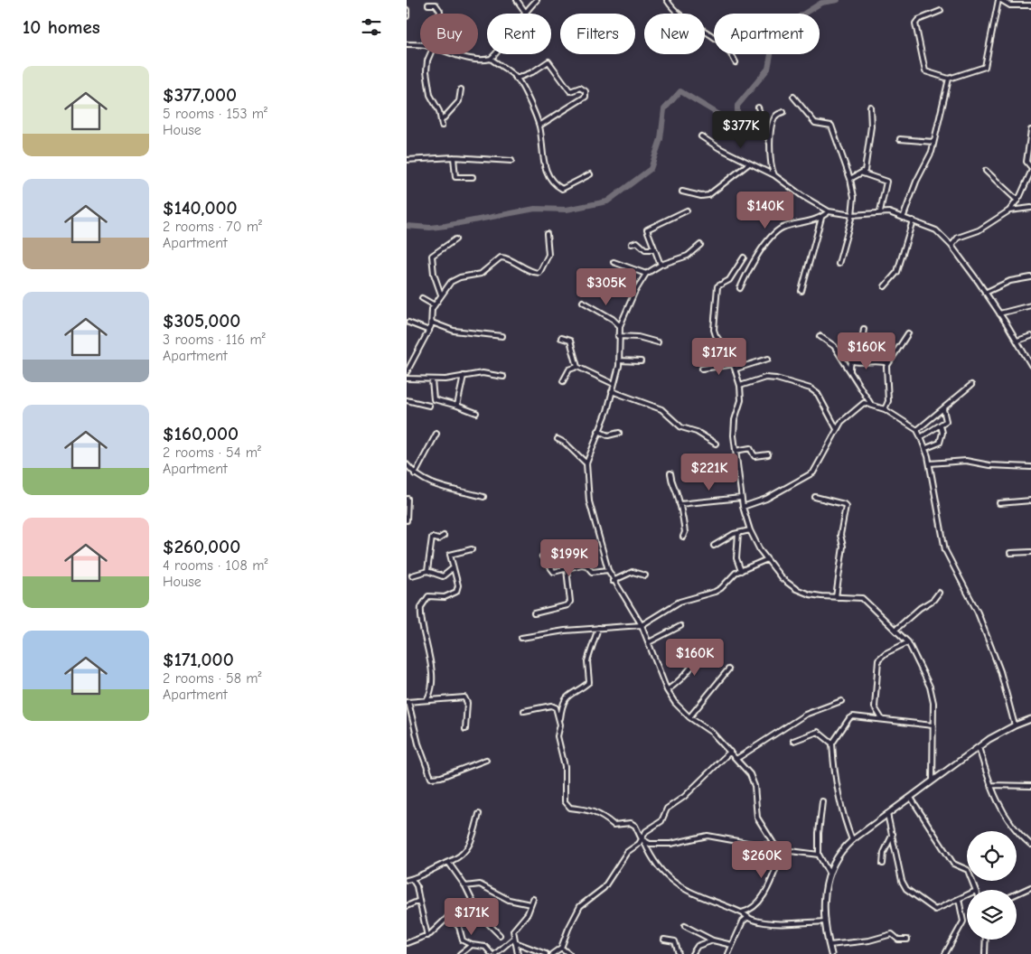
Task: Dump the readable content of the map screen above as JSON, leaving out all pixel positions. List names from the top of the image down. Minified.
{"page":{"heading":"10 homes","chip":["Buy","Rent","Filters","New","Apartment"],"list":[{"name":"$377,000","note":"5 rooms · 153 m² · House"},{"name":"$140,000","note":"2 rooms · 70 m² · Apartment"},{"name":"$305,000","note":"3 rooms · 116 m² · Apartment"},{"name":"$160,000","note":"2 rooms · 54 m² · Apartment"},{"name":"$260,000","note":"4 rooms · 108 m² · House"},{"name":"$171,000","note":"2 rooms · 58 m² · Apartment"}],"price":["$377K","$140K","$305K","$160K","$171K","$221K","$199K","$160K","$260K","$171K"]}}
